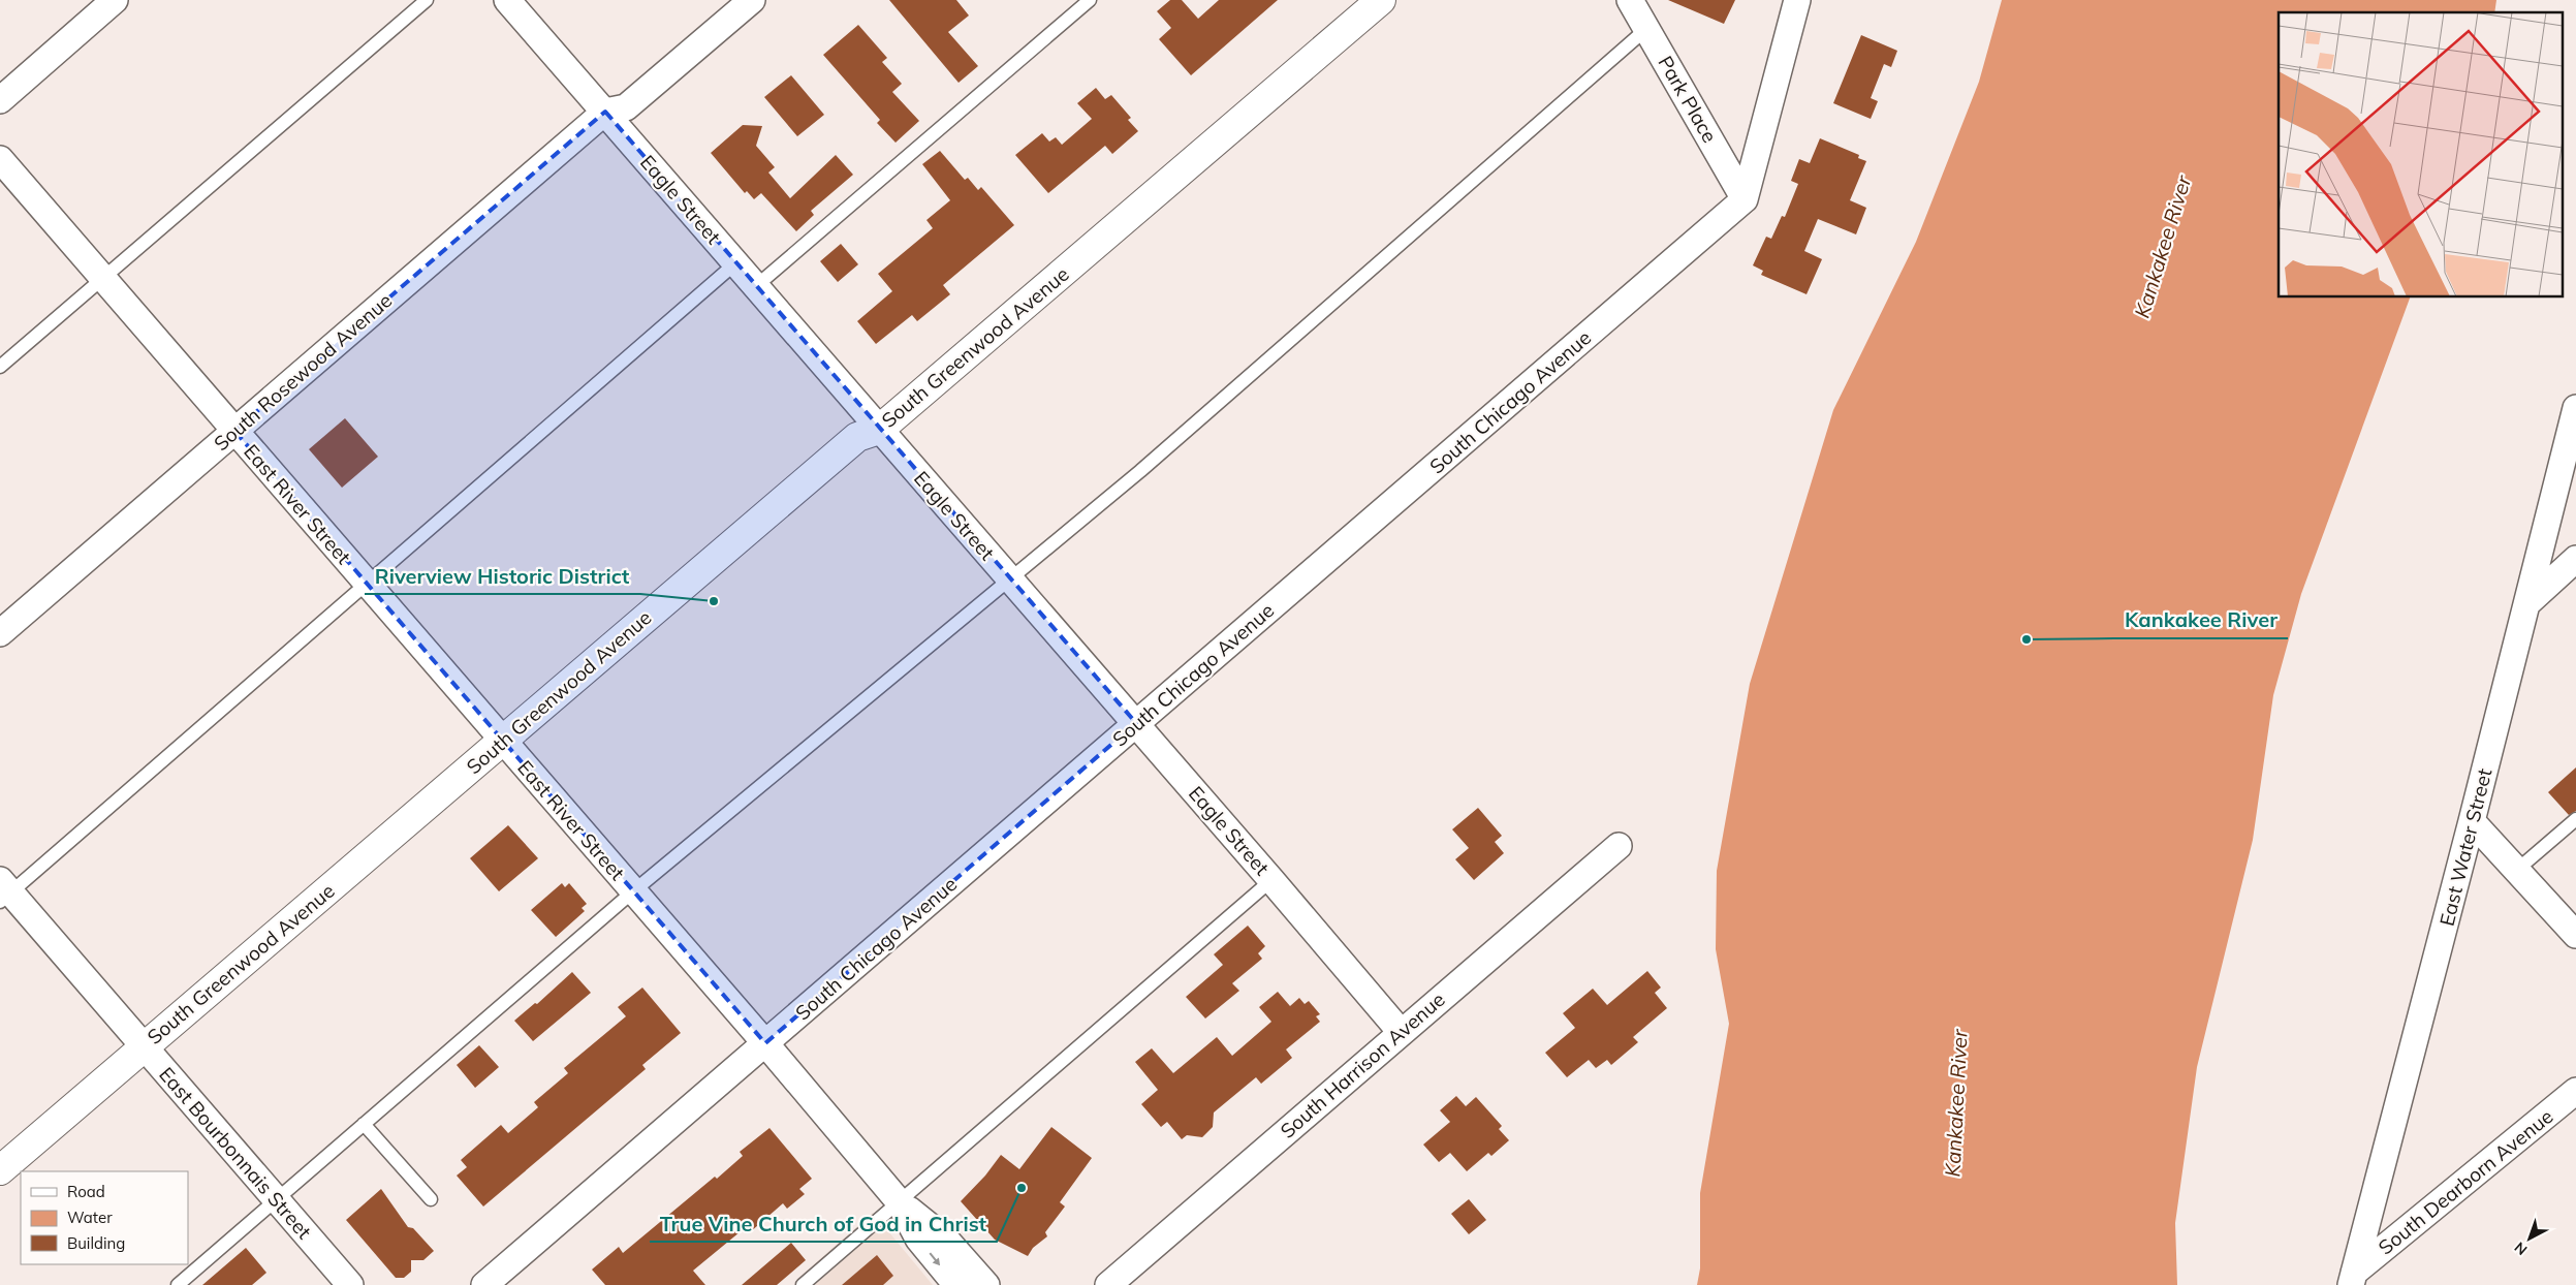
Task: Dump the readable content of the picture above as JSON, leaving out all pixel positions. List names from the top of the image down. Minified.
{"streets":{"street":["Park Place","Eagle Street","South Greenwood Avenue","South Rosewood Avenue","South Chicago Avenue","East River Street","East Water Street","South Harrison Avenue","East Bourbonnais Street","South Dearborn Avenue"]},"crossings":[["Park Place","South Chicago Avenue"],["Eagle Street","South Greenwood Avenue"],["Eagle Street","South Rosewood Avenue"],["Eagle Street","South Chicago Avenue"],["Eagle Street","South Harrison Avenue"],["South Greenwood Avenue","East River Street"],["South Greenwood Avenue","East Bourbonnais Street"],["South Rosewood Avenue","East River Street"],["South Chicago Avenue","East River Street"],["East Water Street","South Dearborn Avenue"]],"water":["Kankakee River"],"places":["Riverview Historic District","Kankakee River","True Vine Church of God in Christ"],"legend":["Road","Water","Building"],"north":"bottom left"}
